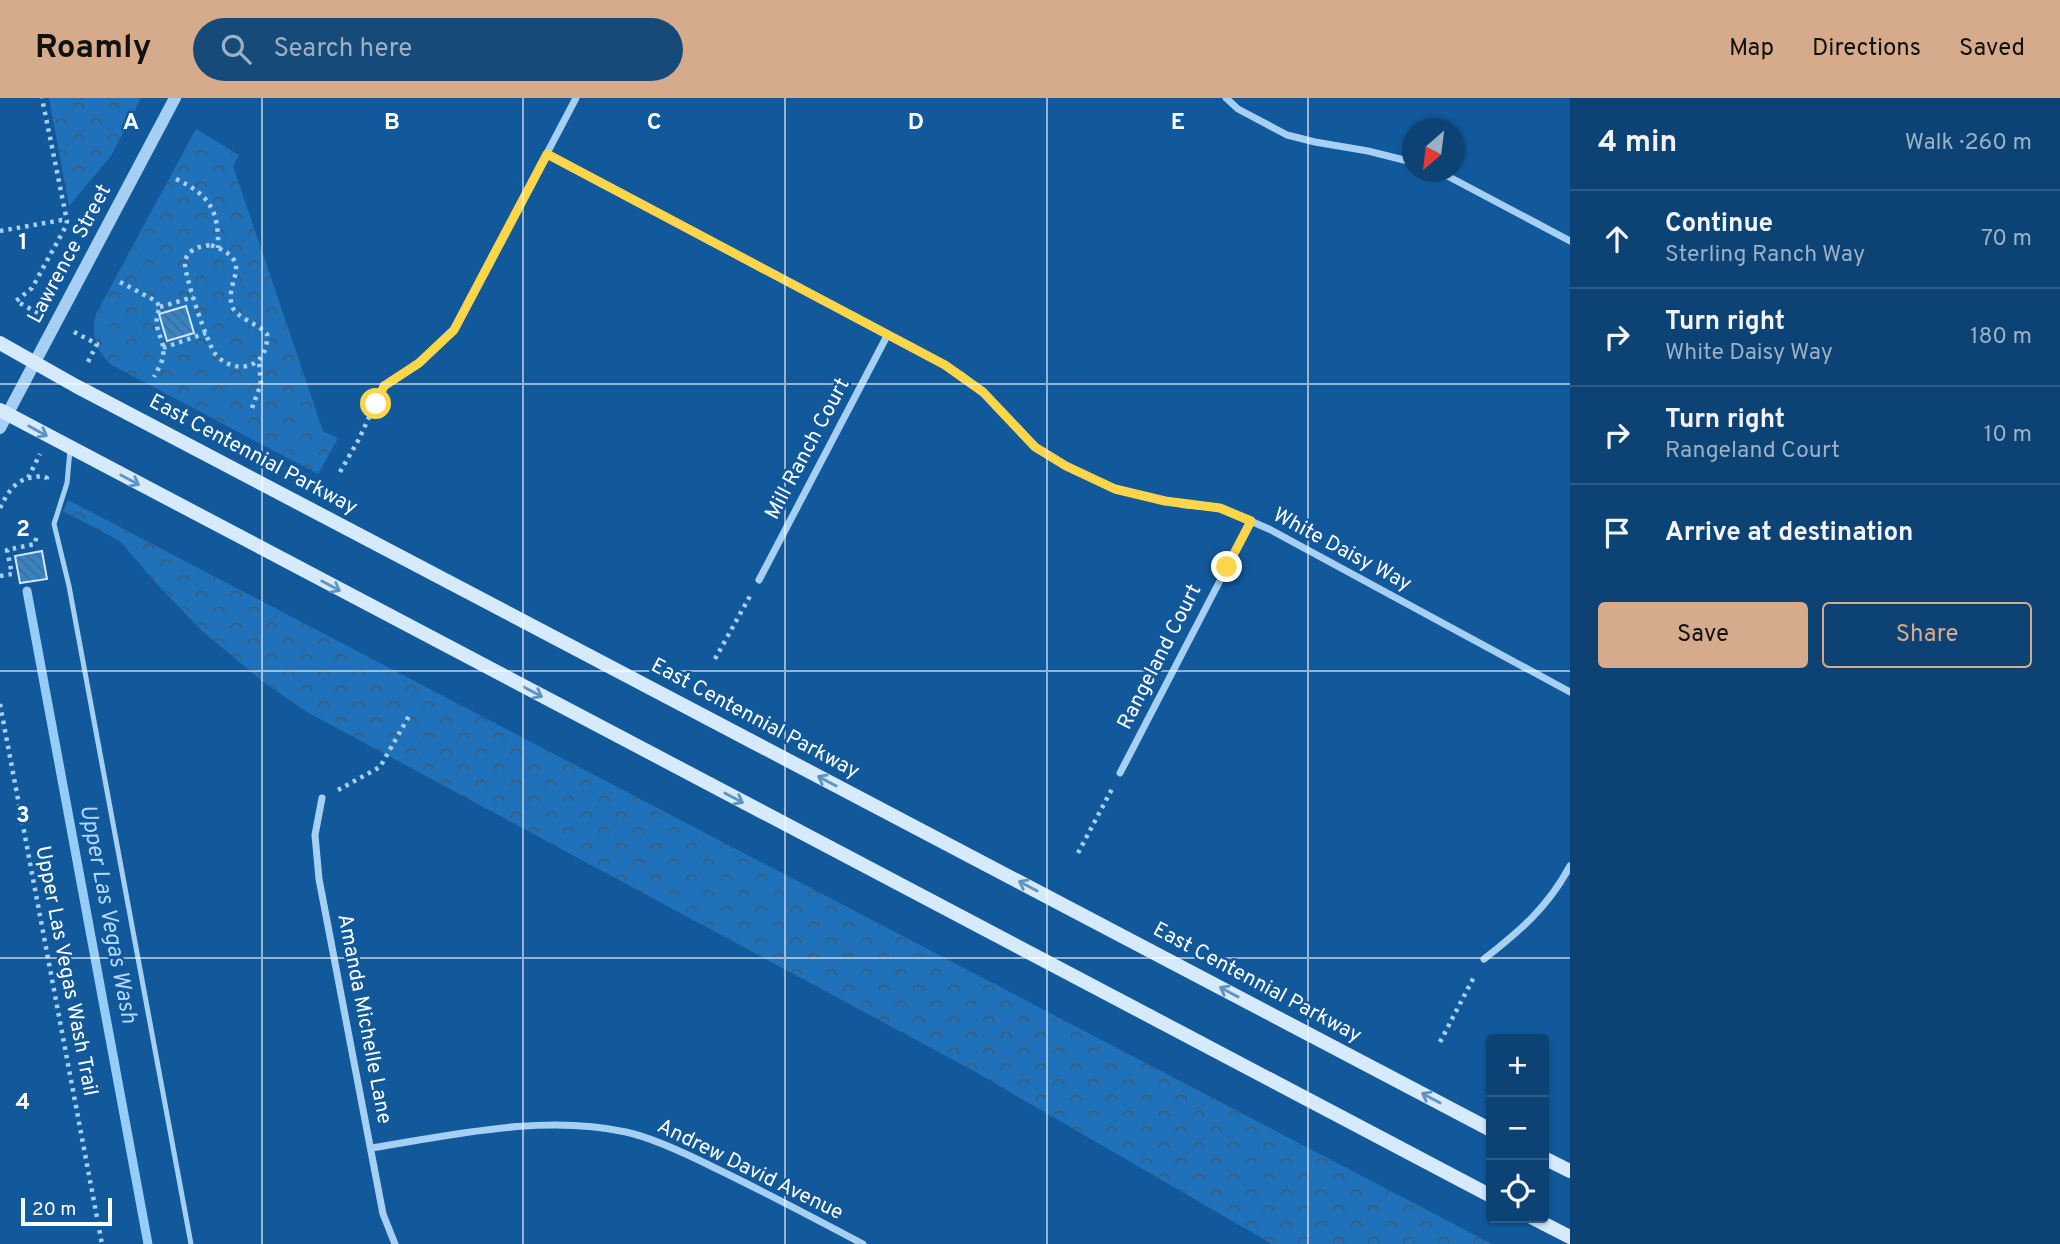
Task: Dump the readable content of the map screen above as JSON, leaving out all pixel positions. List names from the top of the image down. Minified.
{"streets":{"main road":["East Centennial Parkway"],"street":["Lawrence Street","Mill Ranch Court","White Daisy Way","Rangeland Court","Amanda Michelle Lane","Andrew David Avenue"],"path":["Upper Las Vegas Wash Trail"]},"crossings":[["Lawrence Street","East Centennial Parkway"],["Mill Ranch Court","White Daisy Way"],["White Daisy Way","Rangeland Court"],["Amanda Michelle Lane","Andrew David Avenue"]],"water":["Upper Las Vegas Wash"],"scale_bar":"20 m","north":"bottom left","page":{"header":"Roamly","search":"Search here","nav":["Map","Directions","Saved"],"heading":["4 min","Walk · 260 m"],"list":[["Continue","Sterling Ranch Way","70 m"],["Turn right","White Daisy Way","180 m"],["Turn right","Rangeland Court","10 m"],"Arrive at destination"],"buttons":["Save","Share"],"map_buttons":["+","−"],"scale":"20 m"},"grid":{"columns":["A","B","C","D","E"],"rows":["1","2","3","4"]}}
